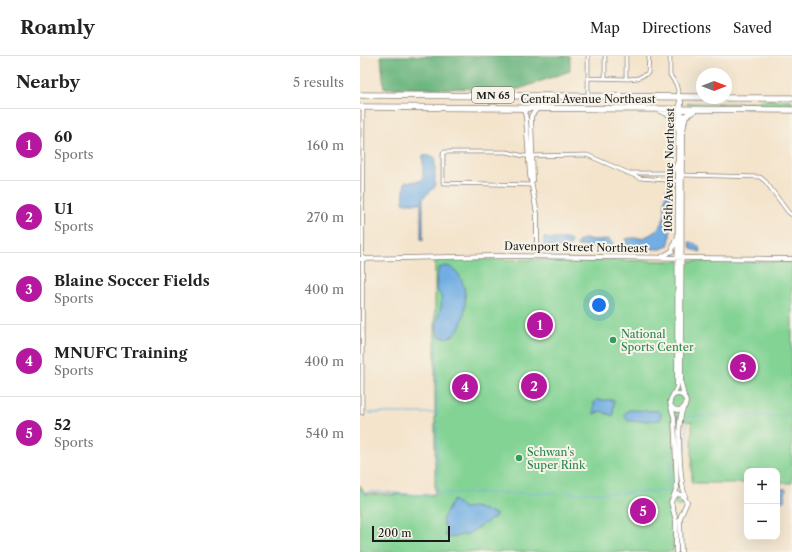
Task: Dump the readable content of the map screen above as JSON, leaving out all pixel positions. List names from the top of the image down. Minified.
{"streets":{"highway":["MN 65","Central Avenue Northeast"],"street":["105th Avenue Northeast","Davenport Street Northeast"]},"crossings":[["Central Avenue Northeast","105th Avenue Northeast"],["105th Avenue Northeast","Davenport Street Northeast"]],"places":["National Sports Center","Schwan's Super Rink"],"scale_bar":"200 m","north":"right","page":{"header":"Roamly","nav":["Map","Directions","Saved"],"heading":["Nearby","5 results"],"list":[{"mark":"1","name":"60","note":"Sports","value":"160 m"},{"mark":"2","name":"U1","note":"Sports","value":"270 m"},{"mark":"3","name":"Blaine Soccer Fields","note":"Sports","value":"400 m"},{"mark":"4","name":"MNUFC Training","note":"Sports","value":"400 m"},{"mark":"5","name":"52","note":"Sports","value":"540 m"}],"pins":["1","3","2","4","5"],"map_buttons":["+","−"],"scale":"200 m"}}
